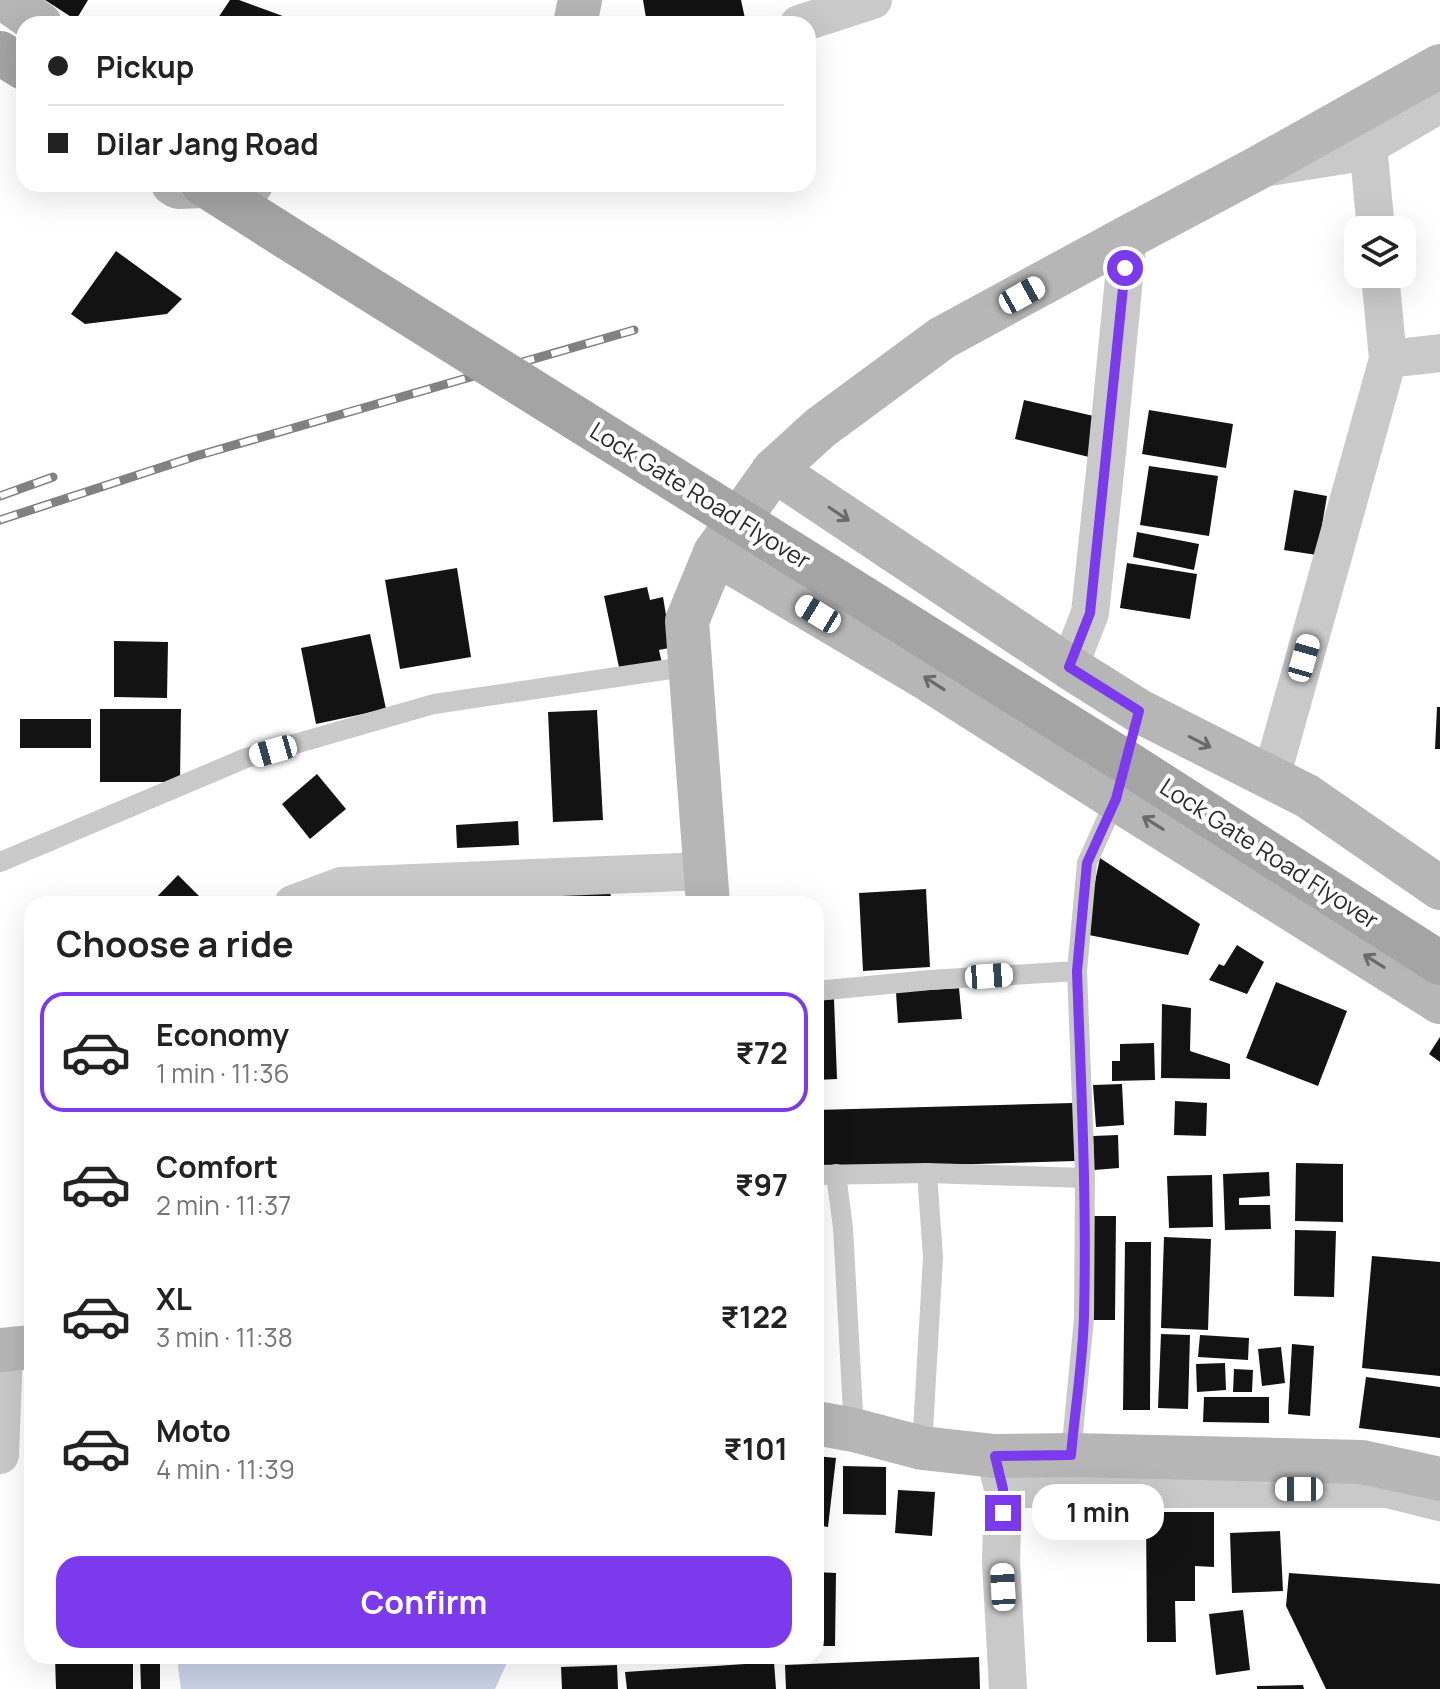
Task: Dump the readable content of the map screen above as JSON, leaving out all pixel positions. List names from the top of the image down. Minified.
{"streets":{"main road":["Lock Gate Road Flyover"]},"page":{"banner":["Pickup","Dilar Jang Road"],"heading":"Choose a ride","list":[{"name":"Economy","note":"1 min · 11:36","value":"₹72"},{"name":"Comfort","note":"2 min · 11:37","value":"₹97"},{"name":"XL","note":"3 min · 11:38","value":"₹122"},{"name":"Moto","note":"4 min · 11:39","value":"₹101"}],"bubble":"1 min","buttons":"Confirm"}}
